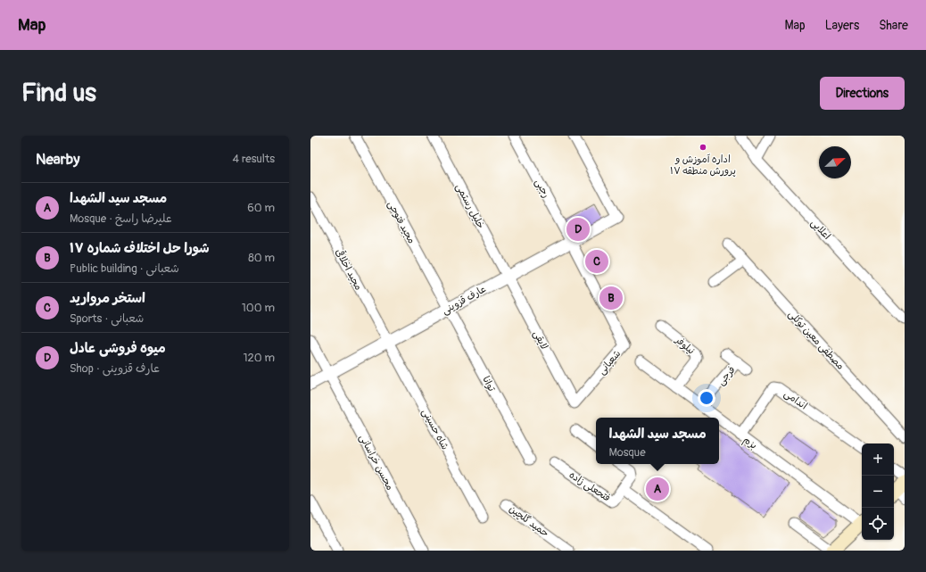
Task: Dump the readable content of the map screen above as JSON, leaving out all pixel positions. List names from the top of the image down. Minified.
{"streets":{"street":["رجبی","خلیل رستمی","مجید فتوحی","اعلایی","مجید اخلاقی","عارف قزوینی","لایقی","مصطفی معین توکلی","نیلوفر","شعبانی","فرجی","توانا","اندامی","شاه حسینی","بزم","محسن خراسانی","فتحعلی زاده","حمید گلچین"]},"crossings":[["رجبی","عارف قزوینی"],["رجبی","شعبانی"],["خلیل رستمی","عارف قزوینی"],["خلیل رستمی","لایقی"],["مجید فتوحی","عارف قزوینی"],["مجید فتوحی","توانا"],["مجید اخلاقی","عارف قزوینی"],["مجید اخلاقی","شاه حسینی"],["عارف قزوینی","لایقی"],["عارف قزوینی","شعبانی"],["عارف قزوینی","توانا"],["عارف قزوینی","شاه حسینی"],["عارف قزوینی","محسن خراسانی"],["لایقی","شعبانی"],["نیلوفر","بزم"],["فرجی","بزم"],["اندامی","بزم"]],"places":["اداره آموزش و پرورش منطقه ۱۷"],"north":"top right","page":{"header":"Map","nav":["Map","Layers","Share"],"buttons":"Directions","title":"Find us","heading":["Nearby","4 results"],"list":[{"mark":"A","name":"مسجد سید الشهدا","note":"Mosque · علیرضا راسخ","value":"60 m"},{"mark":"B","name":"شورا حل اختلاف شماره ۱۷","note":"Public building · شعبانی","value":"80 m"},{"mark":"C","name":"استخر مروارید","note":"Sports · شعبانی","value":"100 m"},{"mark":"D","name":"میوه فروشی عادل","note":"Shop · عارف قزوینی","value":"120 m"}],"pins":["D","C","B","A"],"popup":["مسجد سید الشهدا","Mosque"],"map_buttons":["+","−"]}}
